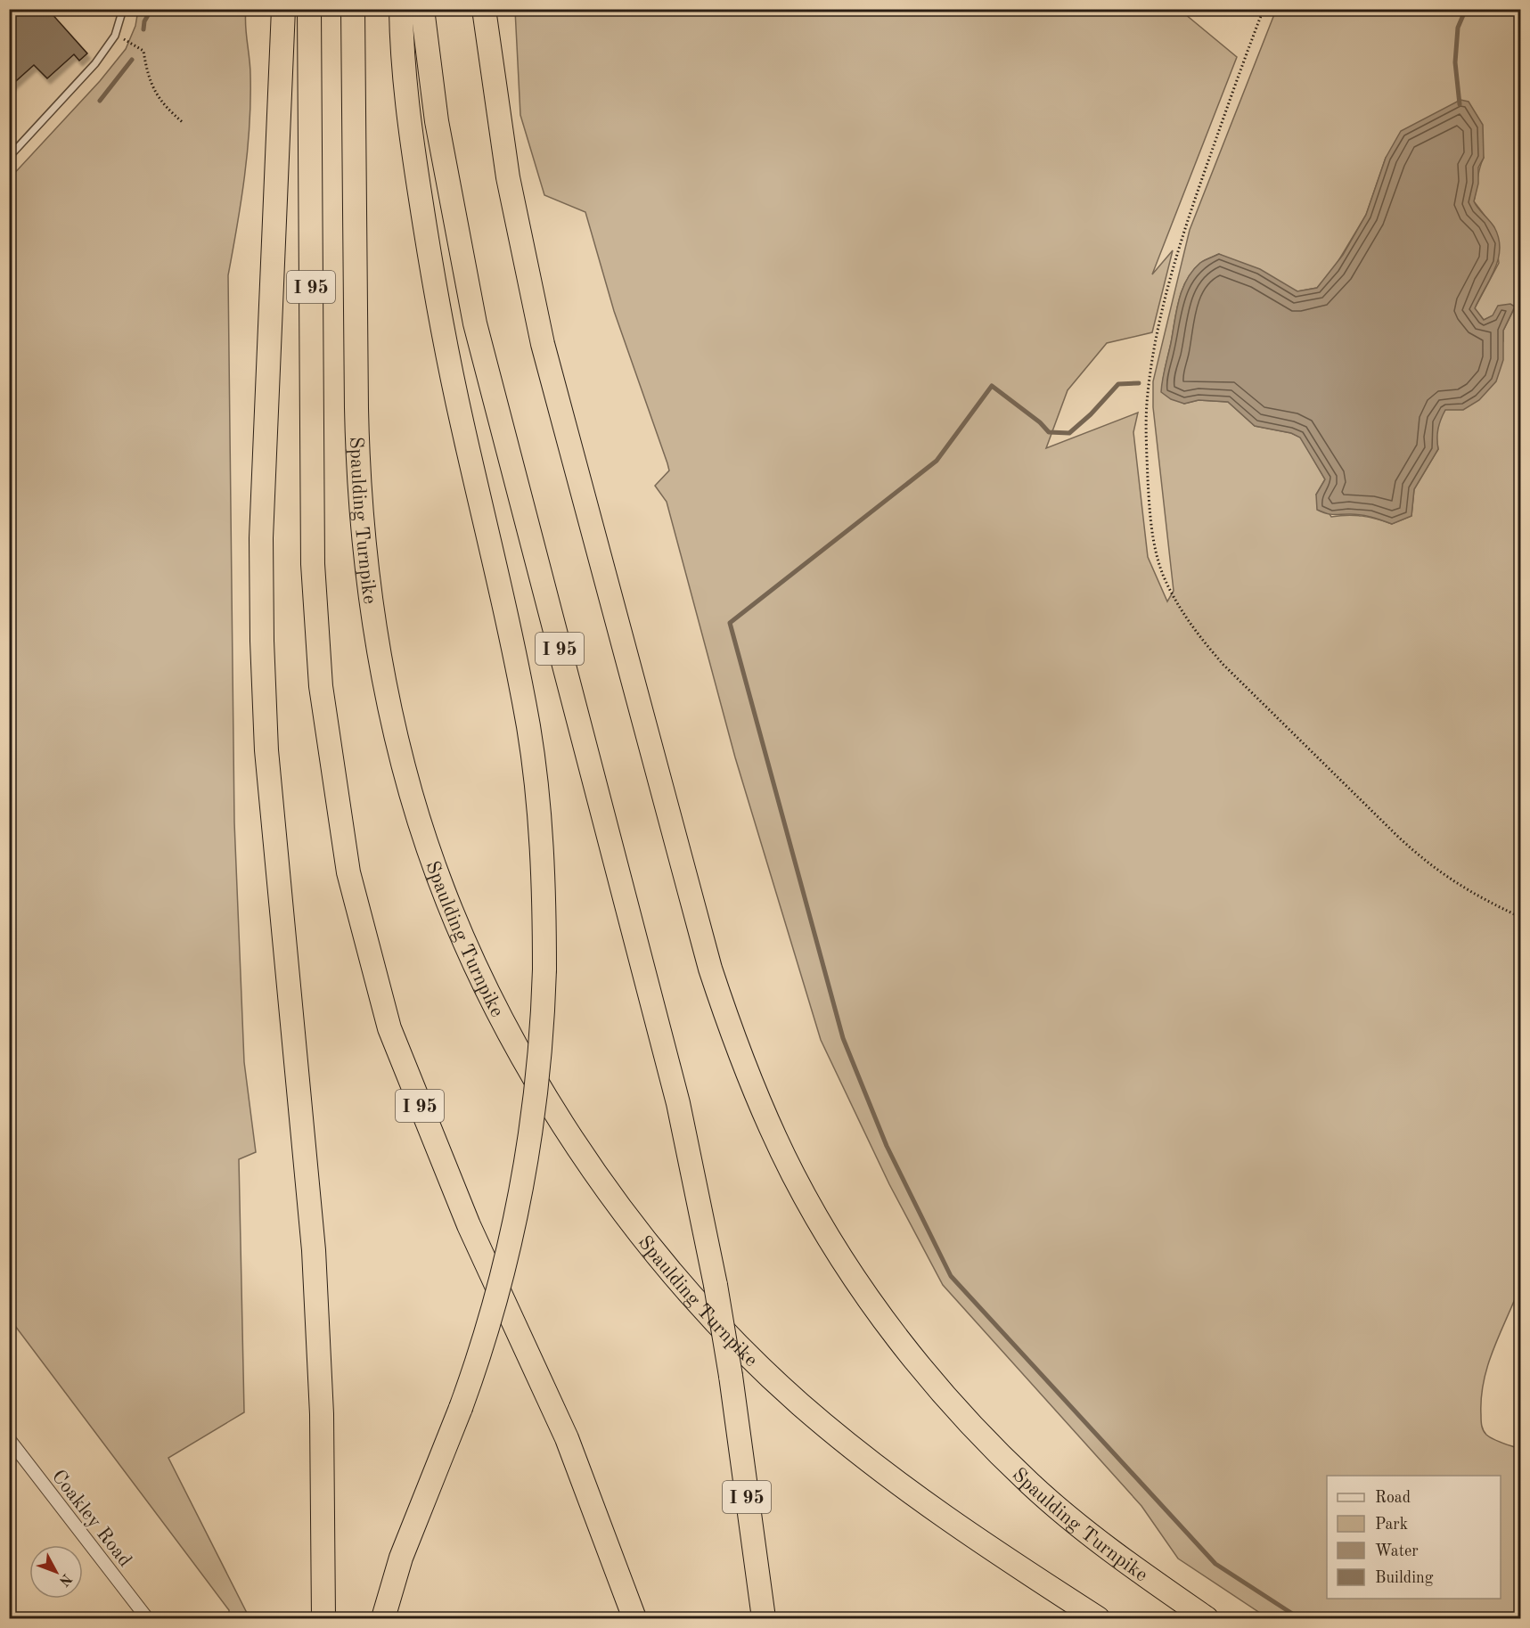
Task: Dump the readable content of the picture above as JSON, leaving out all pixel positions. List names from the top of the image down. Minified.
{"streets":{"highway":["I 95","Spaulding Turnpike"],"street":["Coakley Road"]},"legend":["Road","Park","Water","Building"],"north":"bottom right"}
